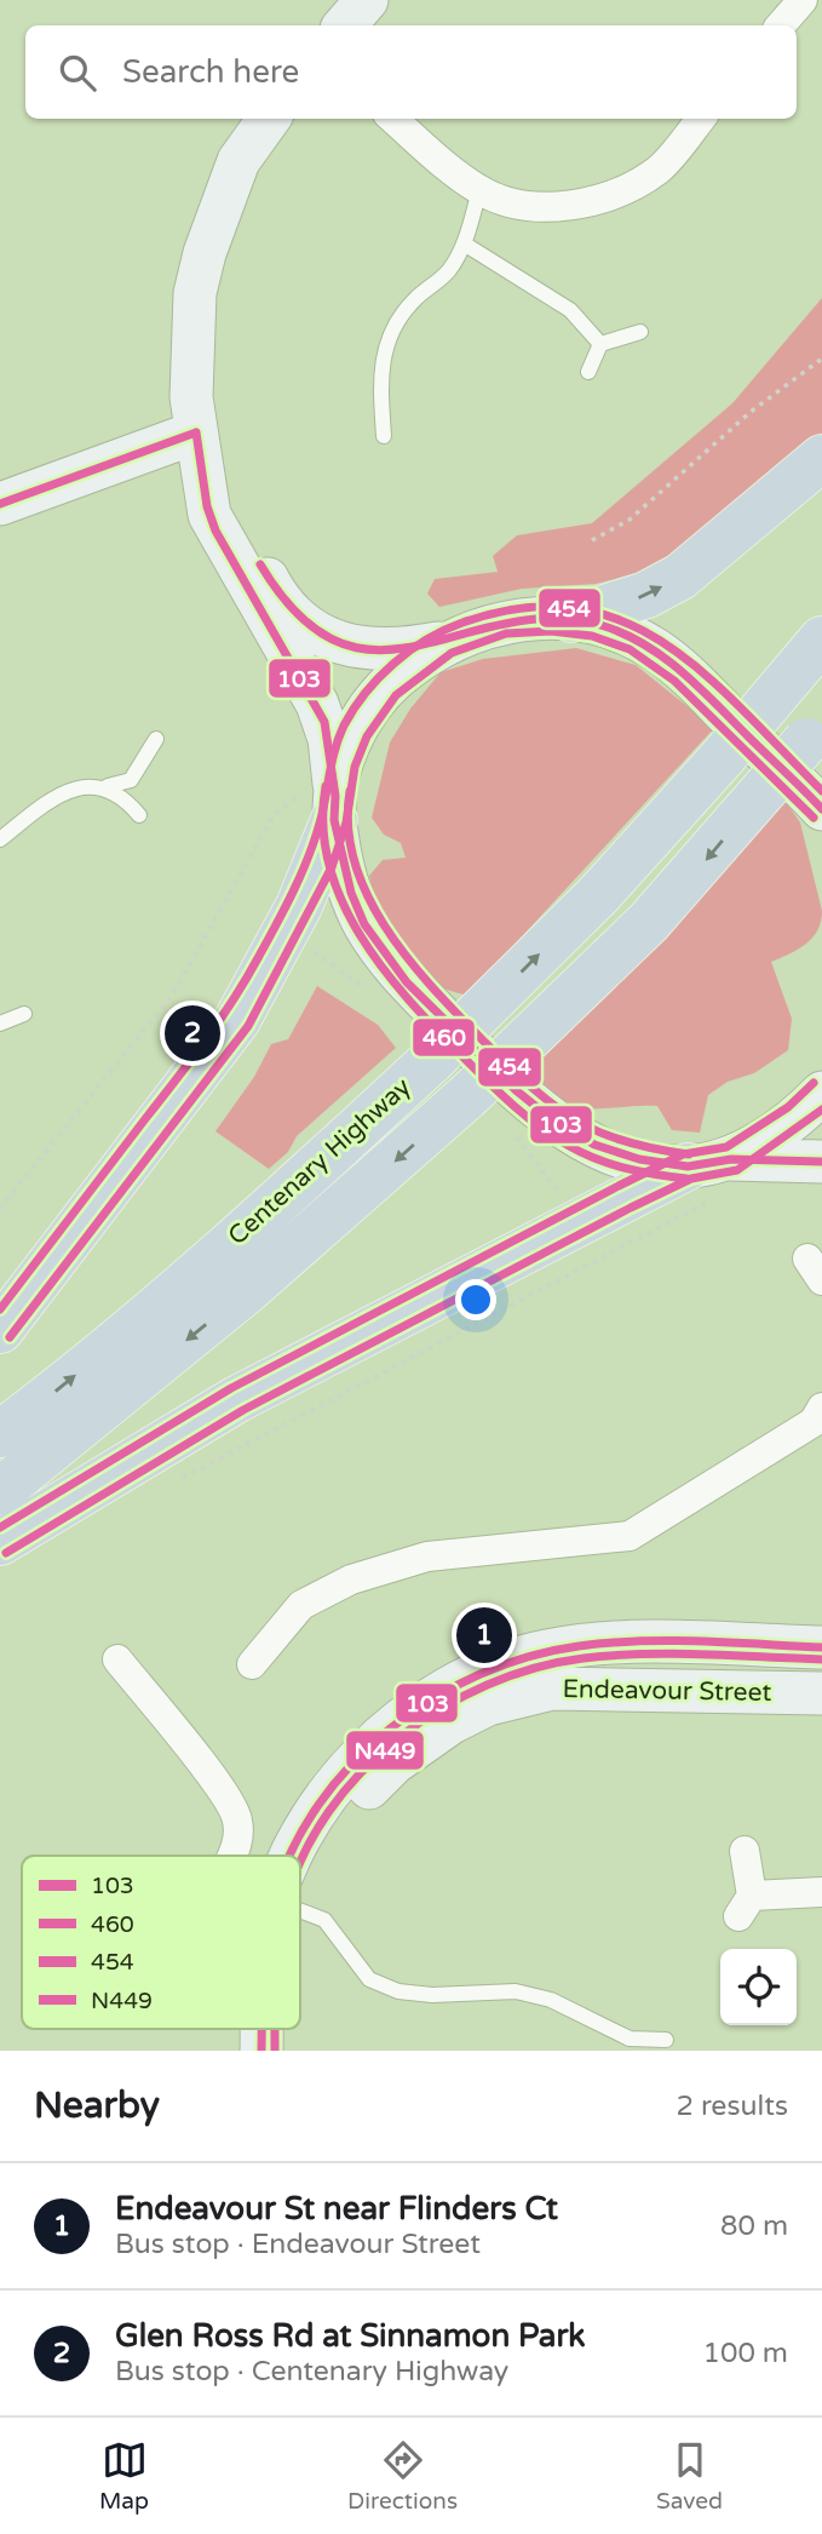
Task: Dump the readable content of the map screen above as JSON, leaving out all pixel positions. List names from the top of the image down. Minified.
{"streets":{"highway":["Centenary Highway"],"main road":["Endeavour Street"]},"lines":["transit line 103","transit line 454","transit line 460","transit line N449"],"legend":["103","460","454","N449"],"page":{"search":"Search here","pins":["2","1"],"heading":["Nearby","2 results"],"list":[{"mark":"1","name":"Endeavour St near Flinders Ct","note":"Bus stop · Endeavour Street","value":"80 m"},{"mark":"2","name":"Glen Ross Rd at Sinnamon Park","note":"Bus stop · Centenary Highway","value":"100 m"}],"nav":["Map","Directions","Saved"]}}
